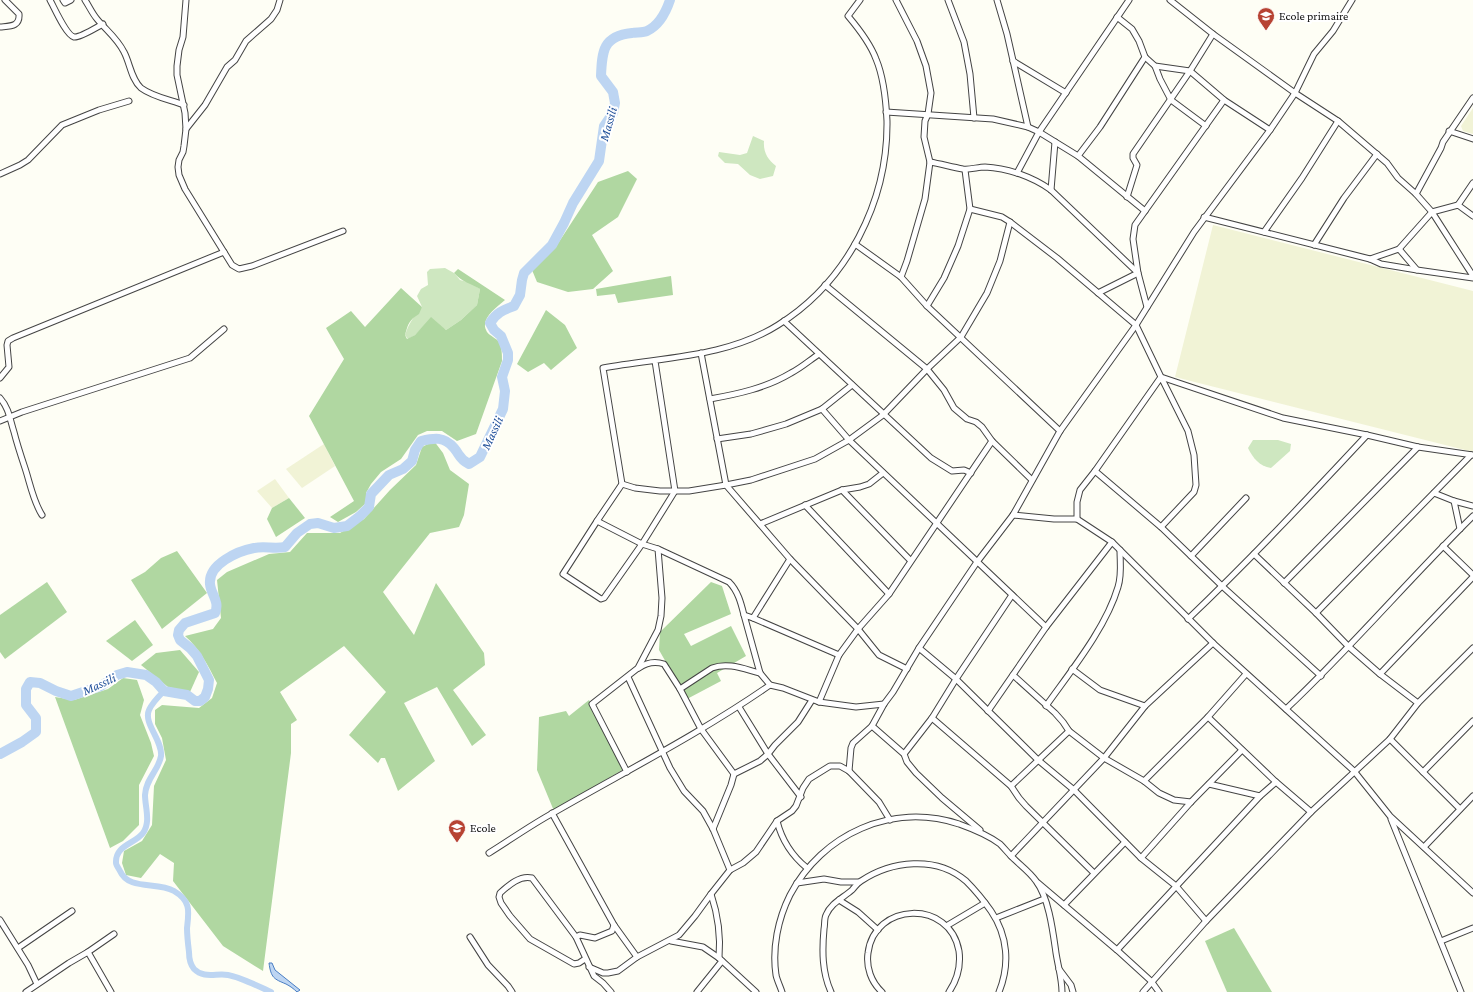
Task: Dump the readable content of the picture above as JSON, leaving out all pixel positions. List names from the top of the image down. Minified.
{"water":["Massili"],"places":{"school or university":["Ecole primaire","Ecole"]}}
